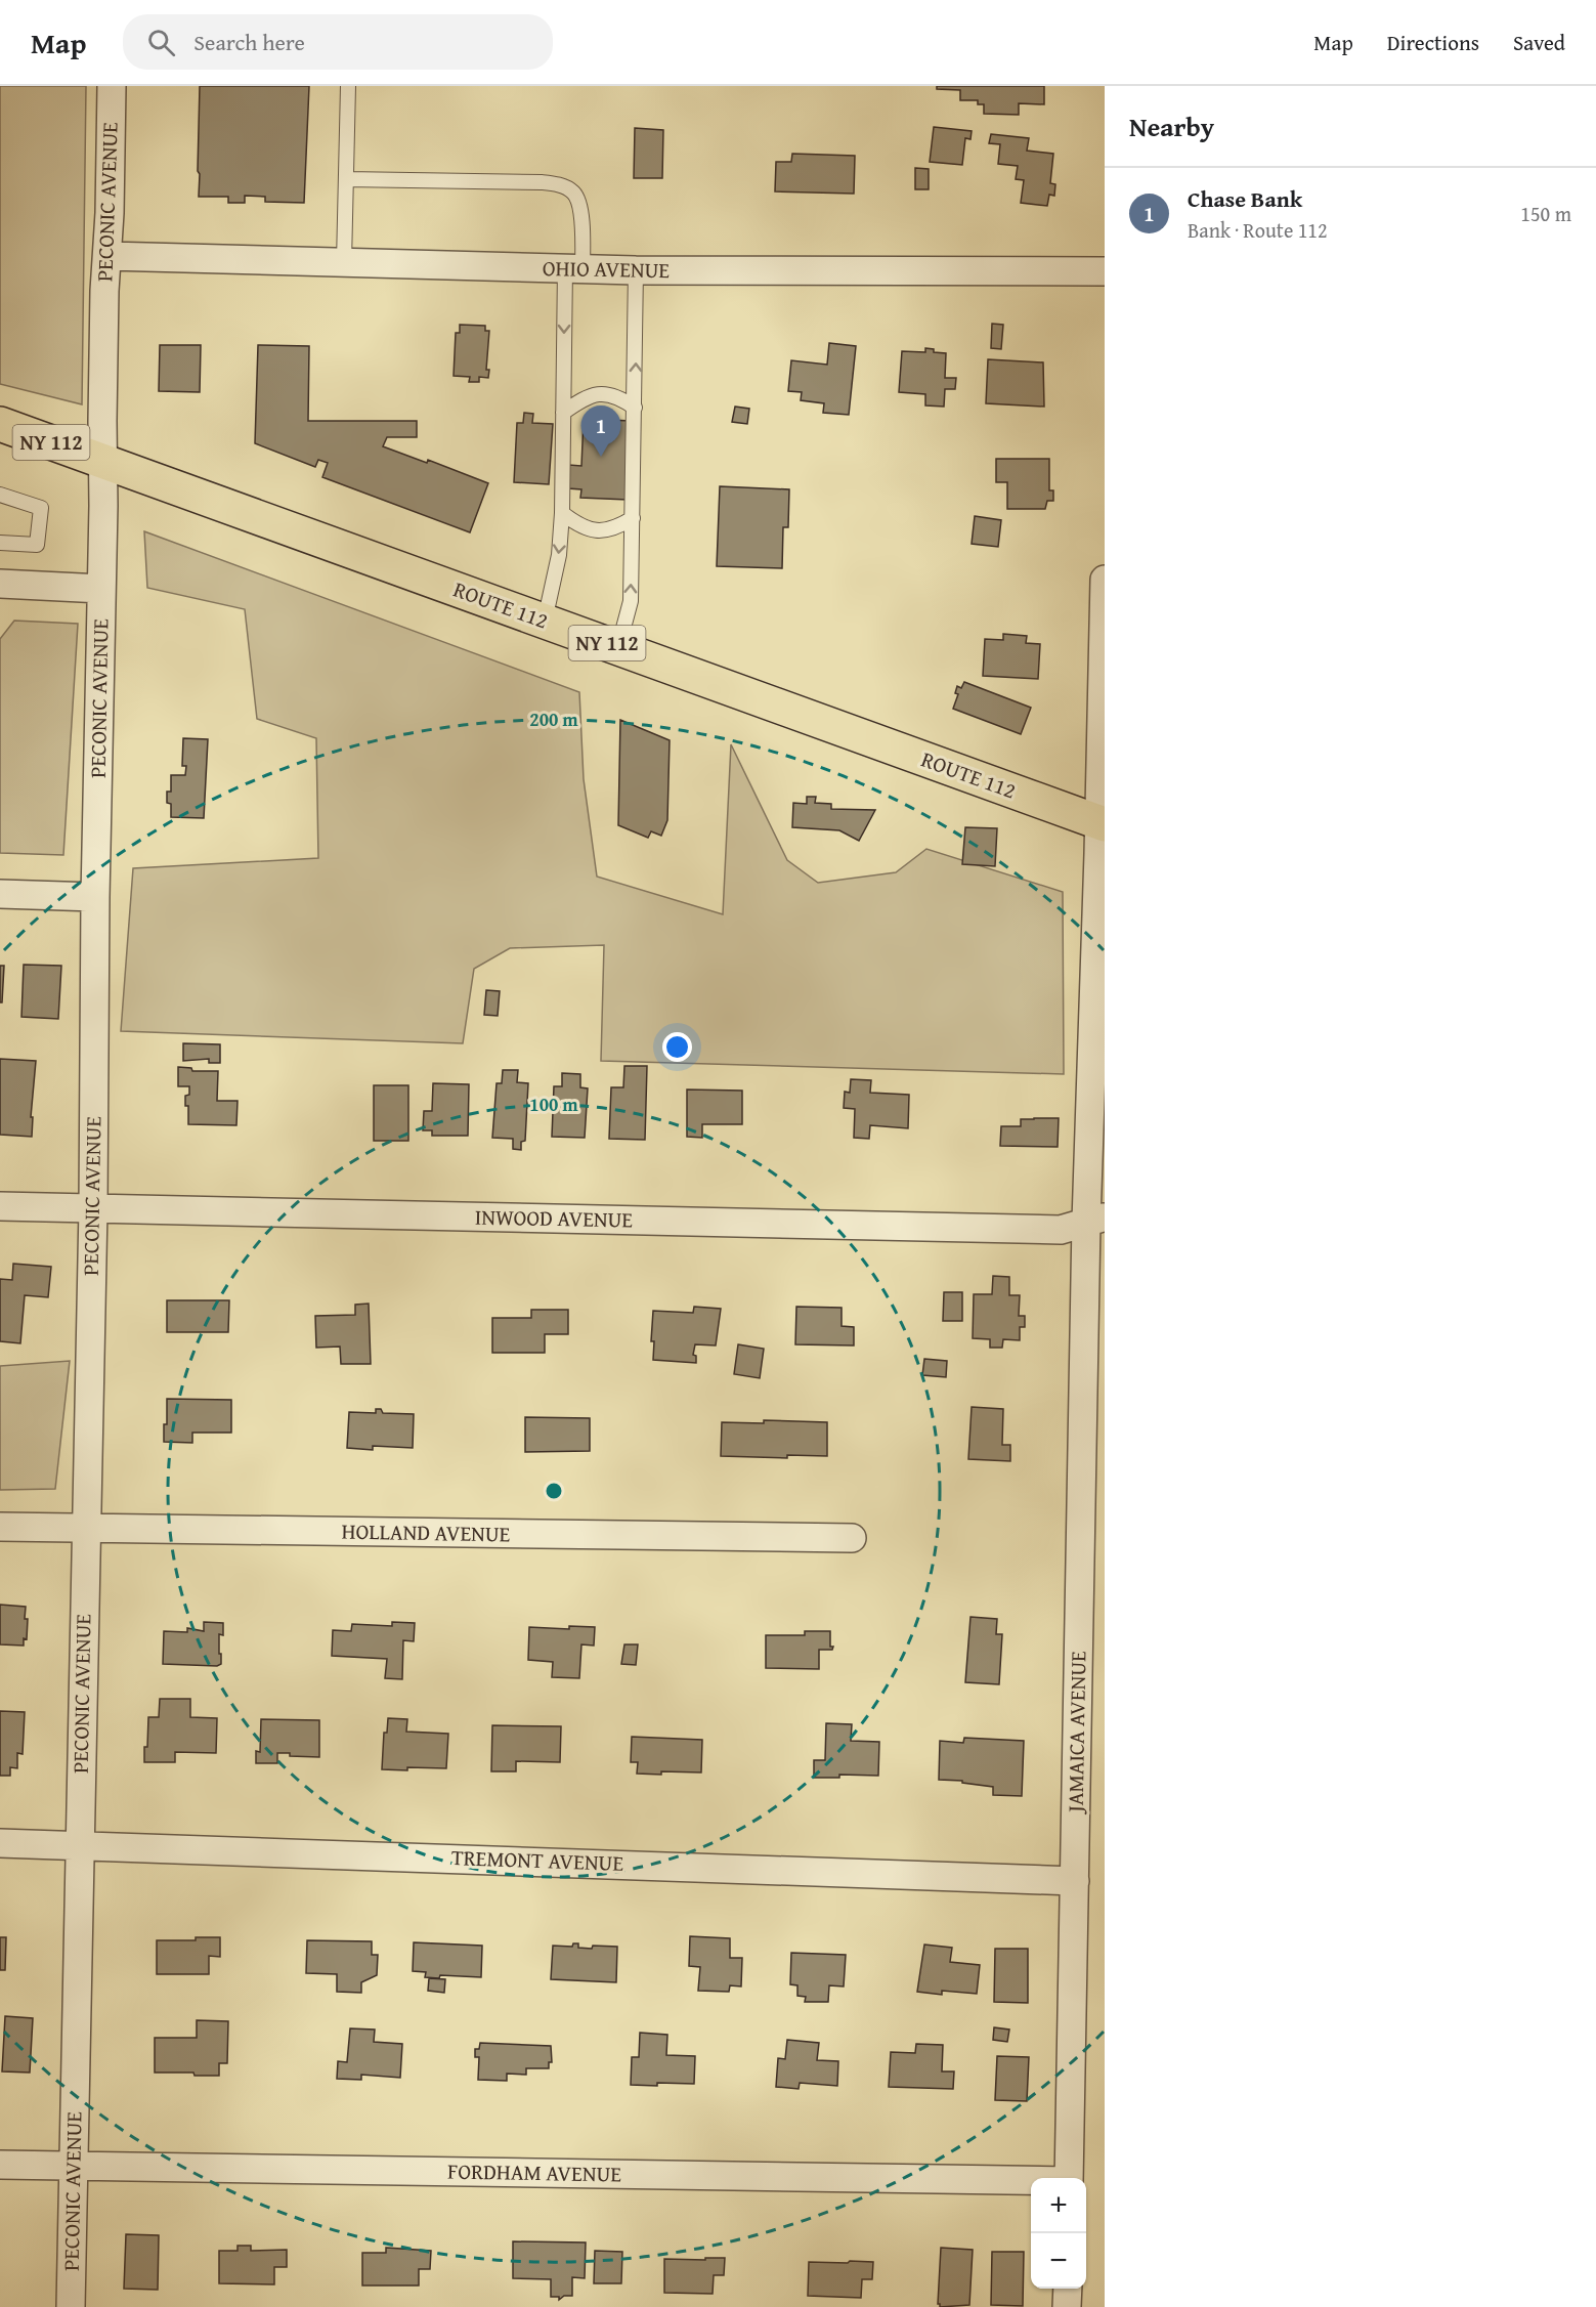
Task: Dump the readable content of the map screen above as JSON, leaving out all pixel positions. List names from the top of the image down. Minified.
{"streets":{"main road":["NY 112","ROUTE 112"],"street":["PECONIC AVENUE","OHIO AVENUE","INWOOD AVENUE","HOLLAND AVENUE","JAMAICA AVENUE","TREMONT AVENUE","FORDHAM AVENUE"]},"crossings":[["PECONIC AVENUE","OHIO AVENUE"],["PECONIC AVENUE","ROUTE 112"],["PECONIC AVENUE","INWOOD AVENUE"],["PECONIC AVENUE","HOLLAND AVENUE"],["PECONIC AVENUE","TREMONT AVENUE"],["PECONIC AVENUE","FORDHAM AVENUE"],["ROUTE 112","JAMAICA AVENUE"],["INWOOD AVENUE","JAMAICA AVENUE"],["JAMAICA AVENUE","TREMONT AVENUE"]],"page":{"header":"Map","search":"Search here","nav":["Map","Directions","Saved"],"heading":"Nearby","list":[{"mark":"1","name":"Chase Bank","note":"Bank · Route 112","value":"150 m"}],"pins":"1","map_buttons":["+","−"]},"rings":["200 m","100 m"]}
